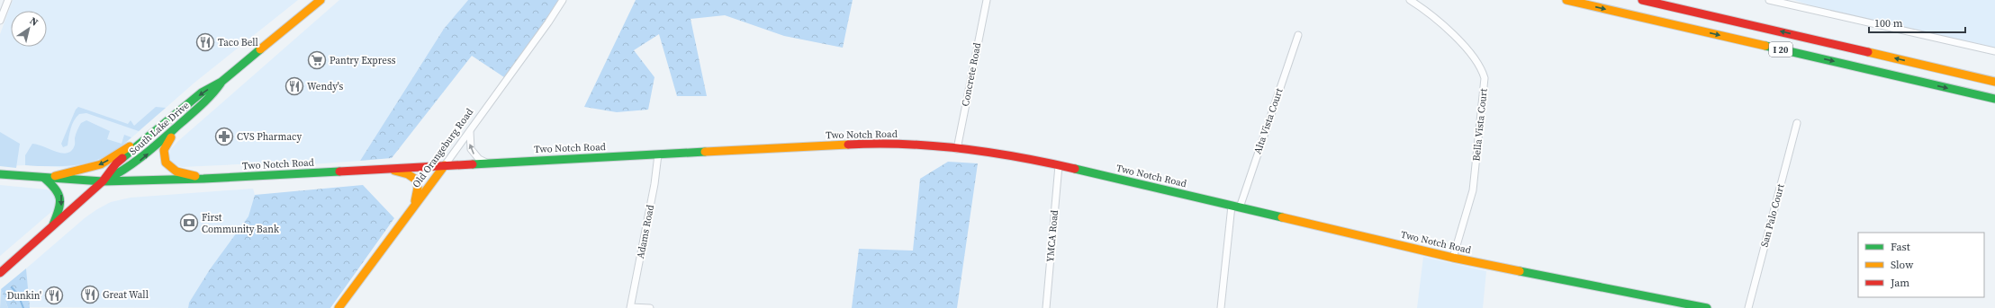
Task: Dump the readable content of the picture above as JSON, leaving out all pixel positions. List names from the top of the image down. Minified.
{"streets":{"main road":["I 20","South Lake Drive","Two Notch Road","Old Orangeburg Road"],"street":["Concrete Road","Alta Vista Court","Bella Vista Court","San Palo Court","Adams Road","YMCA Road"]},"crossings":[["Concrete Road","Two Notch Road"],["Alta Vista Court","Two Notch Road"],["Bella Vista Court","Two Notch Road"],["South Lake Drive","Two Notch Road"],["Two Notch Road","Old Orangeburg Road"],["Two Notch Road","Adams Road"],["Two Notch Road","YMCA Road"]],"places":{"restaurant":["Taco Bell","Wendy's","Great Wall","Dunkin'"],"supermarket":["Pantry Express"],"pharmacy":["CVS Pharmacy"],"bank":["First Community Bank"]},"legend":["Fast","Slow","Jam"],"scale_bar":"100 m","north":"top right"}
